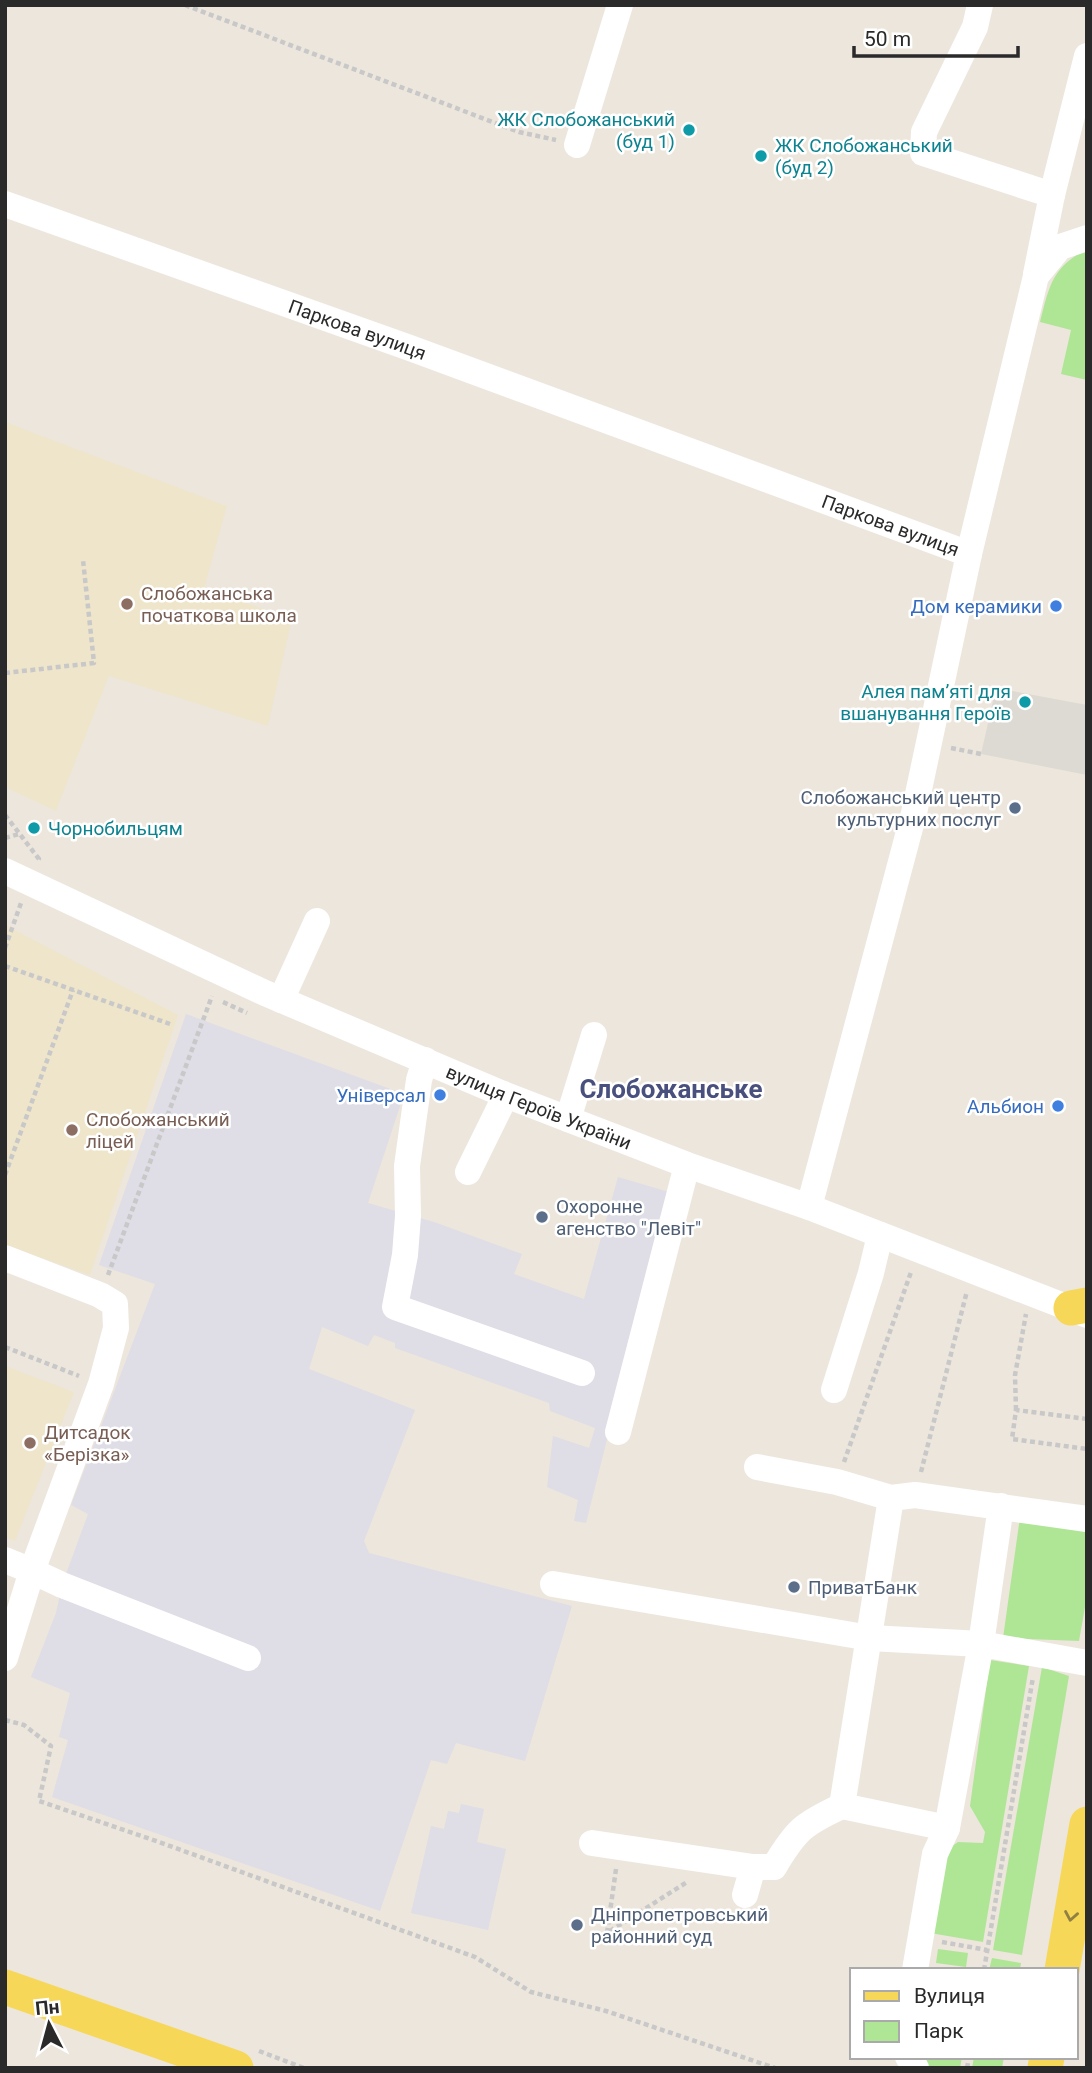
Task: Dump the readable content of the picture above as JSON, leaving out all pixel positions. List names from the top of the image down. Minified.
{"streets":{"street":["Паркова вулиця","вулиця Героїв України"]},"districts":["Слобожанське"],"places":["ЖК Слобожанський (буд 1)","ЖК Слобожанський (буд 2)","Cлобожанська початкова школа","Дом керамики","Алея пам’яті для вшанування Героїв","Слобожанський центр культурних послуг","Чорнобильцям","Універсал","Альбион","Слобожанський ліцей","Охоронне агенство \"Левіт\"","Дитсадок «Берізка»","ПриватБанк","Дніпропетровський районний суд"],"legend":["Вулиця","Парк"],"scale_bar":"50 m","north":"top"}
